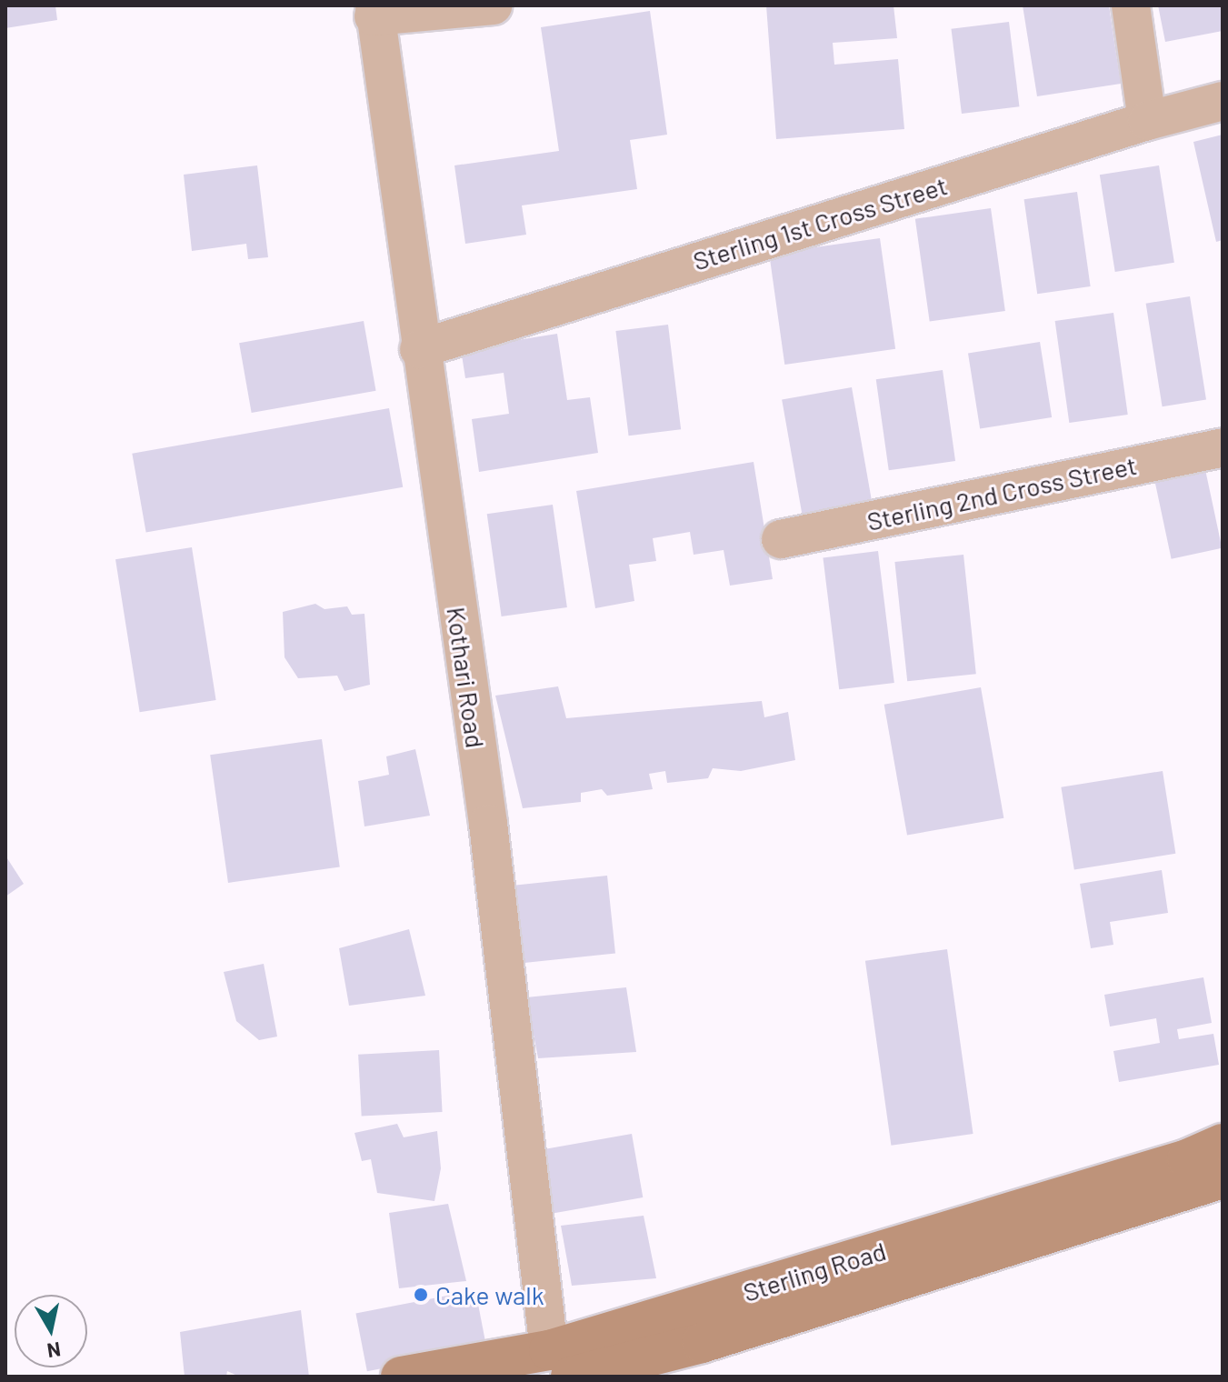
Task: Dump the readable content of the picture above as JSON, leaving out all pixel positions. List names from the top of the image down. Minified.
{"streets":{"main road":["Sterling Road"],"street":["Sterling 1st Cross Street","Sterling 2nd Cross Street","Kothari Road"]},"crossings":[["Sterling 1st Cross Street","Kothari Road"],["Kothari Road","Sterling Road"]],"places":["Cake walk"],"north":"bottom"}
